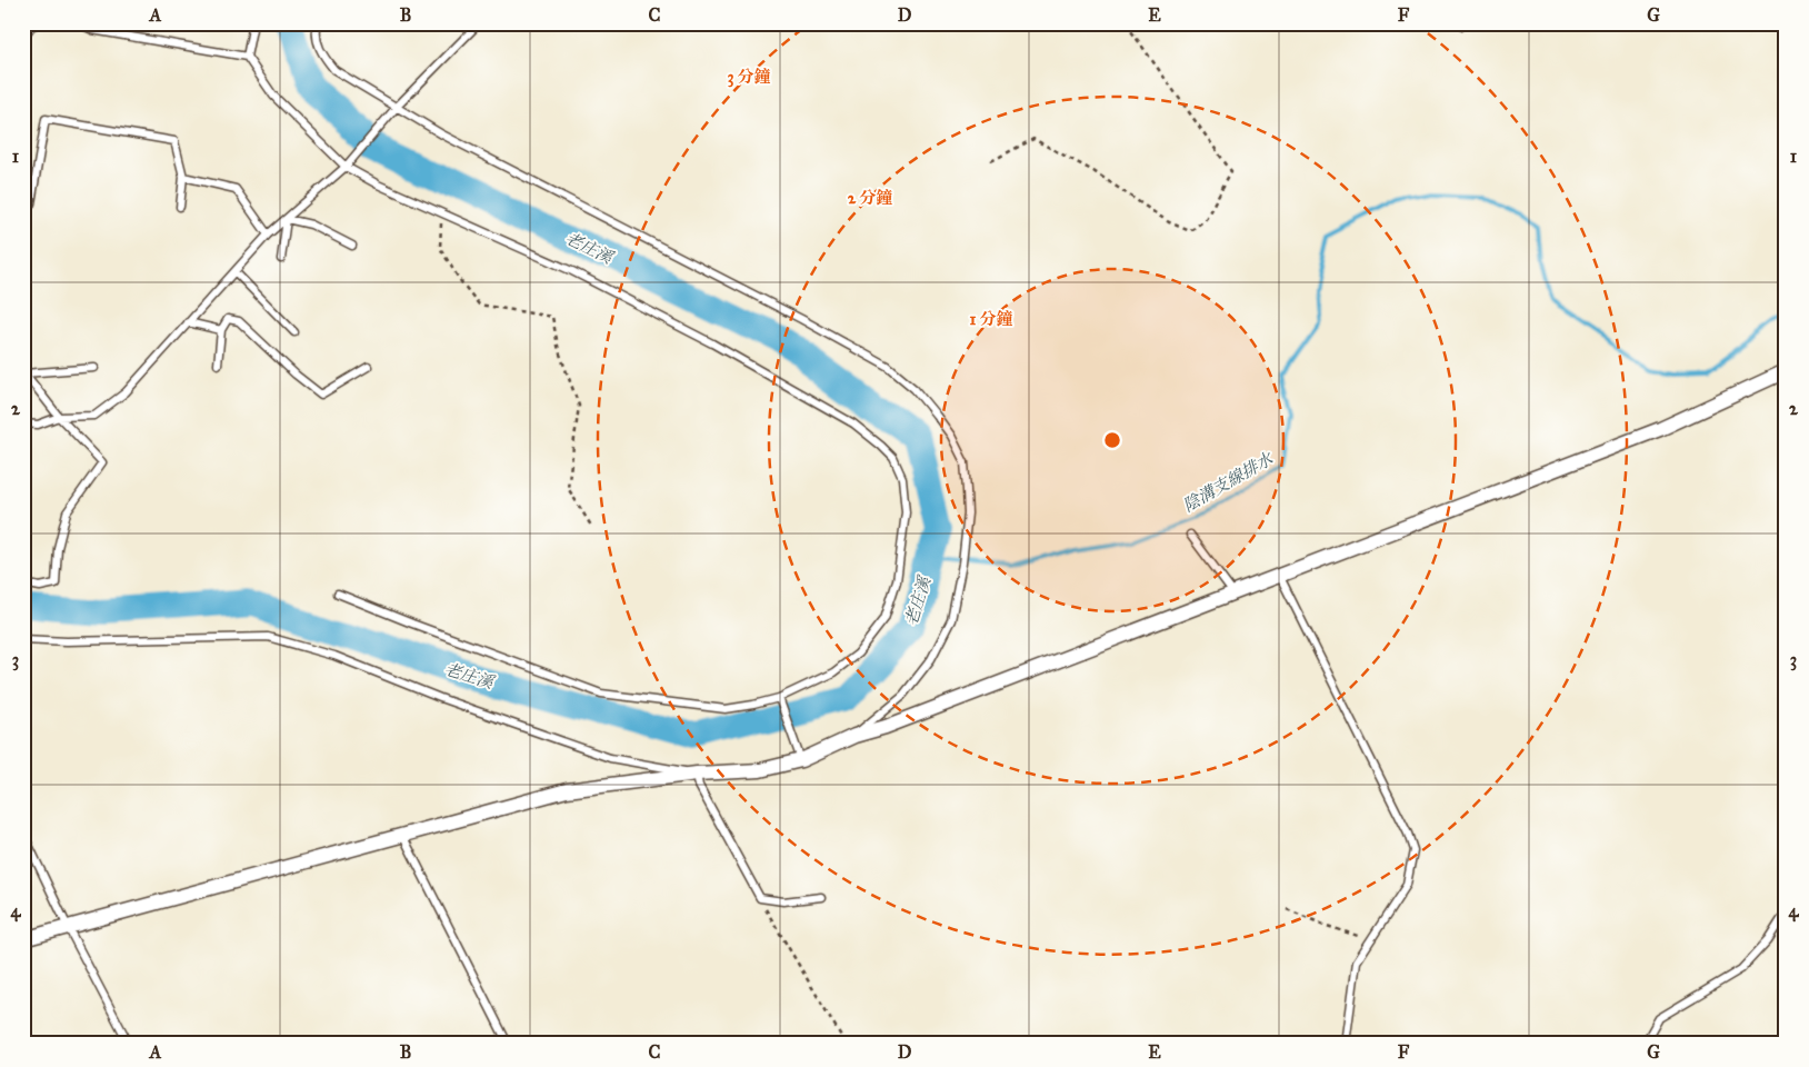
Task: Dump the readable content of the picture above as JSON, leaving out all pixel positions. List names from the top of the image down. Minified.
{"water":["老庄溪","陰溝支線排水"],"grid":{"columns":["A","B","C","D","E","F","G"],"rows":["1","2","3","4"]},"rings":["3 分鐘","2 分鐘","1 分鐘"]}
